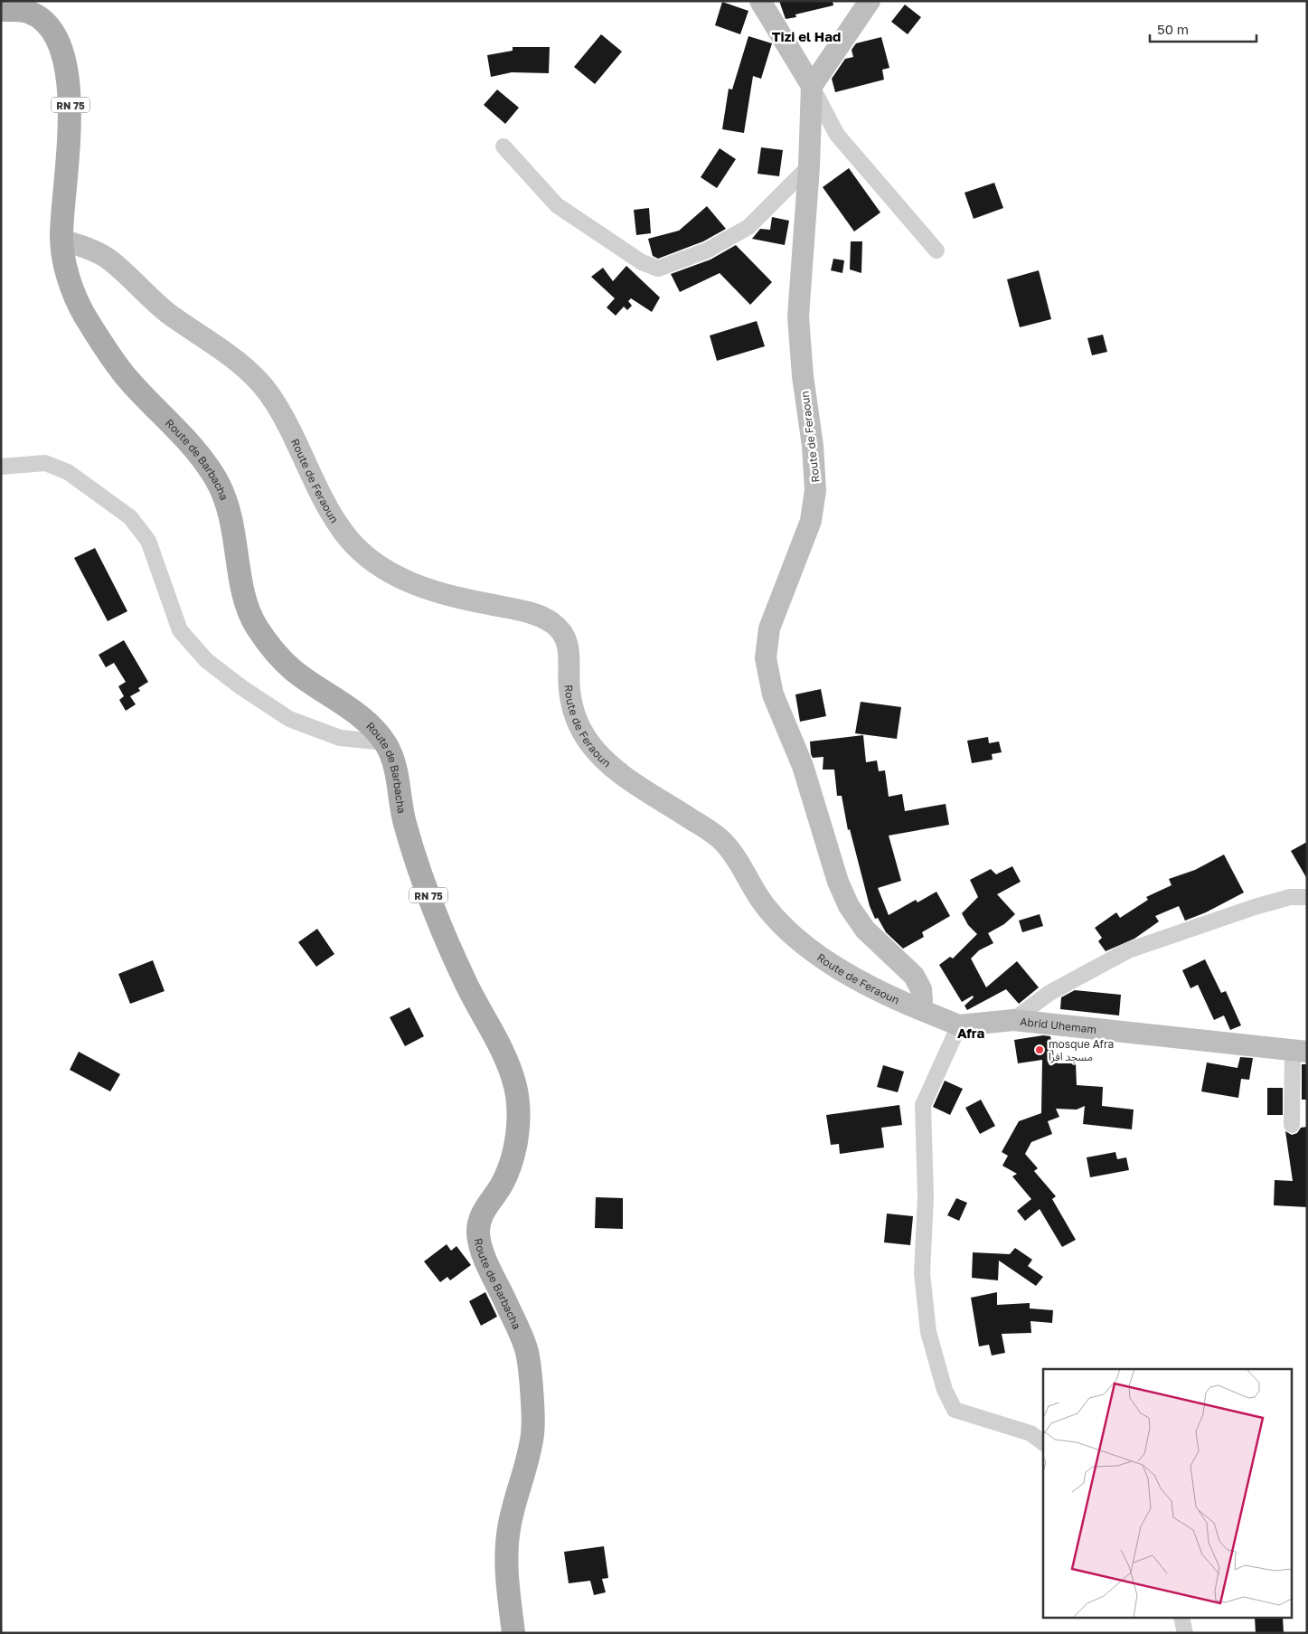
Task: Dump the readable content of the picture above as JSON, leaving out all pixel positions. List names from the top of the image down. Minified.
{"streets":{"main road":["RN 75","Route de Feraoun","Route de Barbacha","Abrid Uhemam"]},"crossings":[["Route de Feraoun","Route de Barbacha"],["Route de Feraoun","Abrid Uhemam"]],"districts":["Tizi el Had","Afra"],"places":["mosque Afra مسجد افرا"],"scale_bar":"50 m"}
